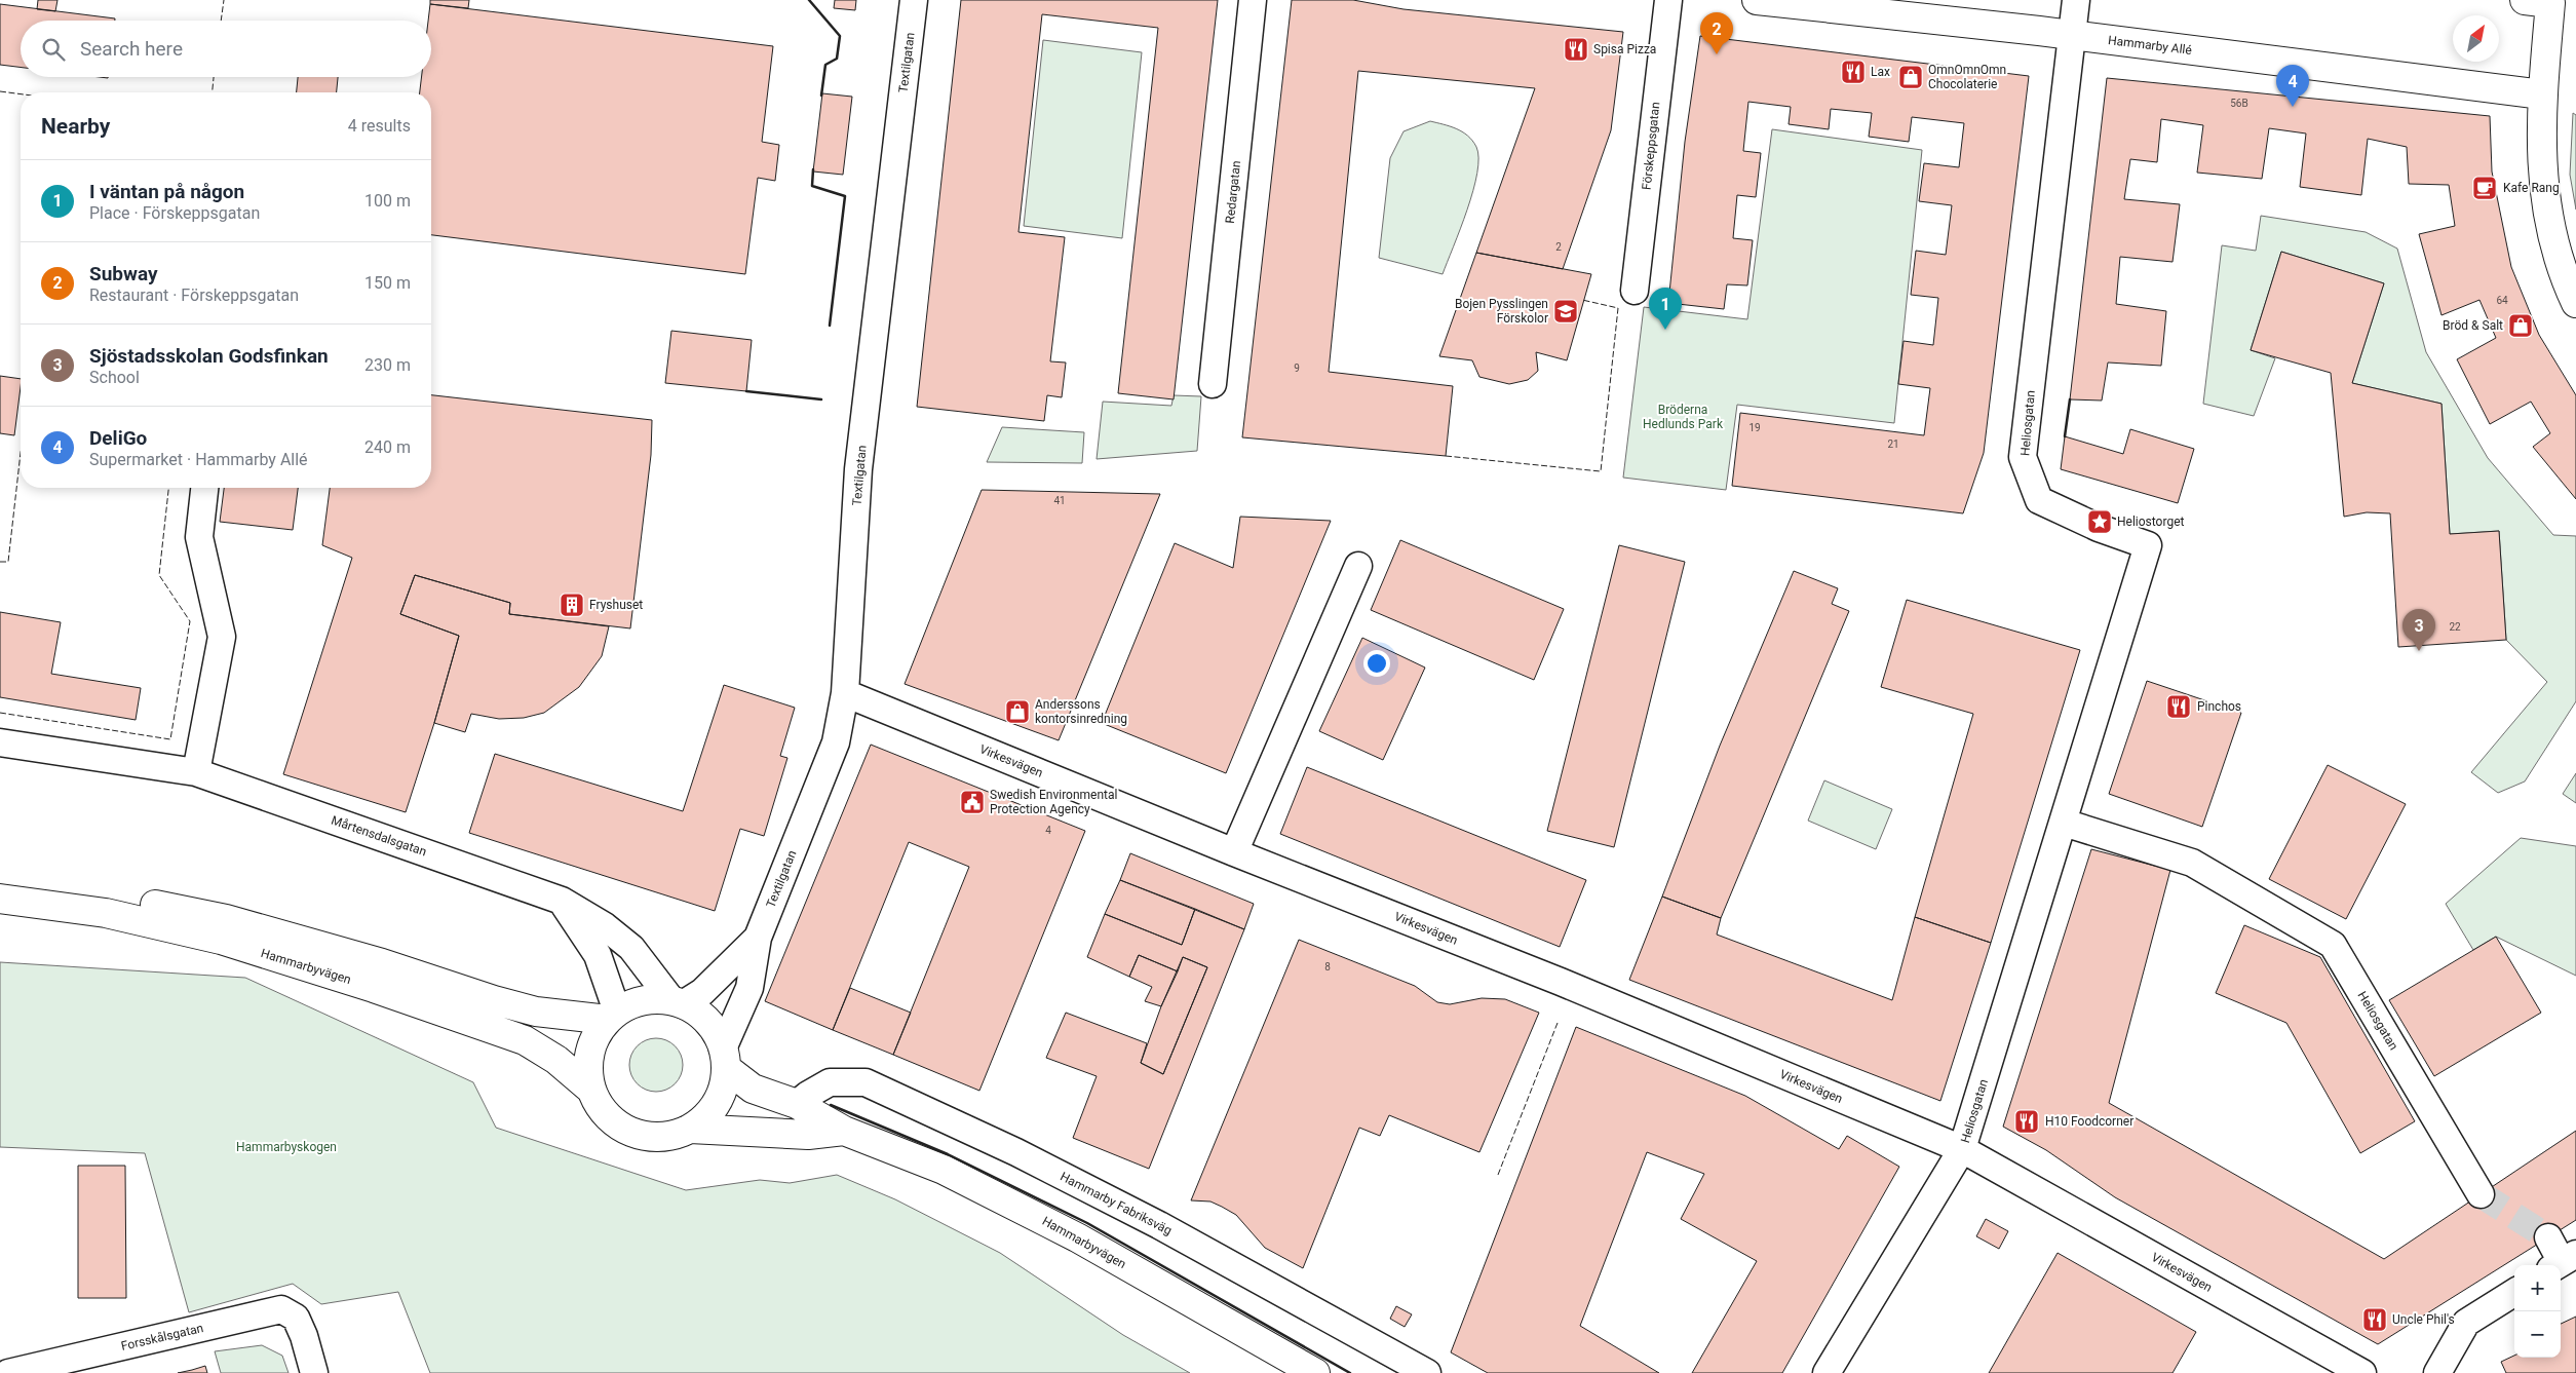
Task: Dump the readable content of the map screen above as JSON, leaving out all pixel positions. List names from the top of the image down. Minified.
{"streets":{"main road":["Hammarby Allé","Hammarbyvägen"],"street":["Textilgatan","Förskeppsgatan","Redargatan","Heliosgatan","Virkesvägen","Mårtensdalsgatan","Hammarby Fabriksväg","Forsskålsgatan"]},"crossings":[["Hammarby Allé","Heliosgatan"],["Textilgatan","Virkesvägen"],["Textilgatan","Mårtensdalsgatan"],["Textilgatan","Hammarbyvägen"],["Heliosgatan","Virkesvägen"],["Mårtensdalsgatan","Hammarbyvägen"],["Hammarbyvägen","Hammarby Fabriksväg"]],"parks":["Bröderna Hedlunds Park","Hammarbyskogen"],"places":{"restaurant":["Spisa Pizza","Lax","Pinchos","H10 Foodcorner","Uncle Phil's"],"shop":["OmnOmnOmn Chocolaterie","Bröd & Salt","Anderssons kontorsinredning"],"cafe":["Kafe Rang"],"school or university":["Bojen Pysslingen Förskolor"],"place":["Heliostorget"],"building":["Fryshuset"],"public building":["Swedish Environmental Protection Agency"]},"house_numbers":["56B","2","64","9","19","21","41","22","4","8"],"north":"top right","page":{"pins":["2","4","1","3"],"search":"Search here","heading":["Nearby","4 results"],"list":[{"mark":"1","name":"I väntan på någon","note":"Place · Förskeppsgatan","value":"100 m"},{"mark":"2","name":"Subway","note":"Restaurant · Förskeppsgatan","value":"150 m"},{"mark":"3","name":"Sjöstadsskolan Godsfinkan","note":"School","value":"230 m"},{"mark":"4","name":"DeliGo","note":"Supermarket · Hammarby Allé","value":"240 m"}],"map_buttons":["+","−"]}}
